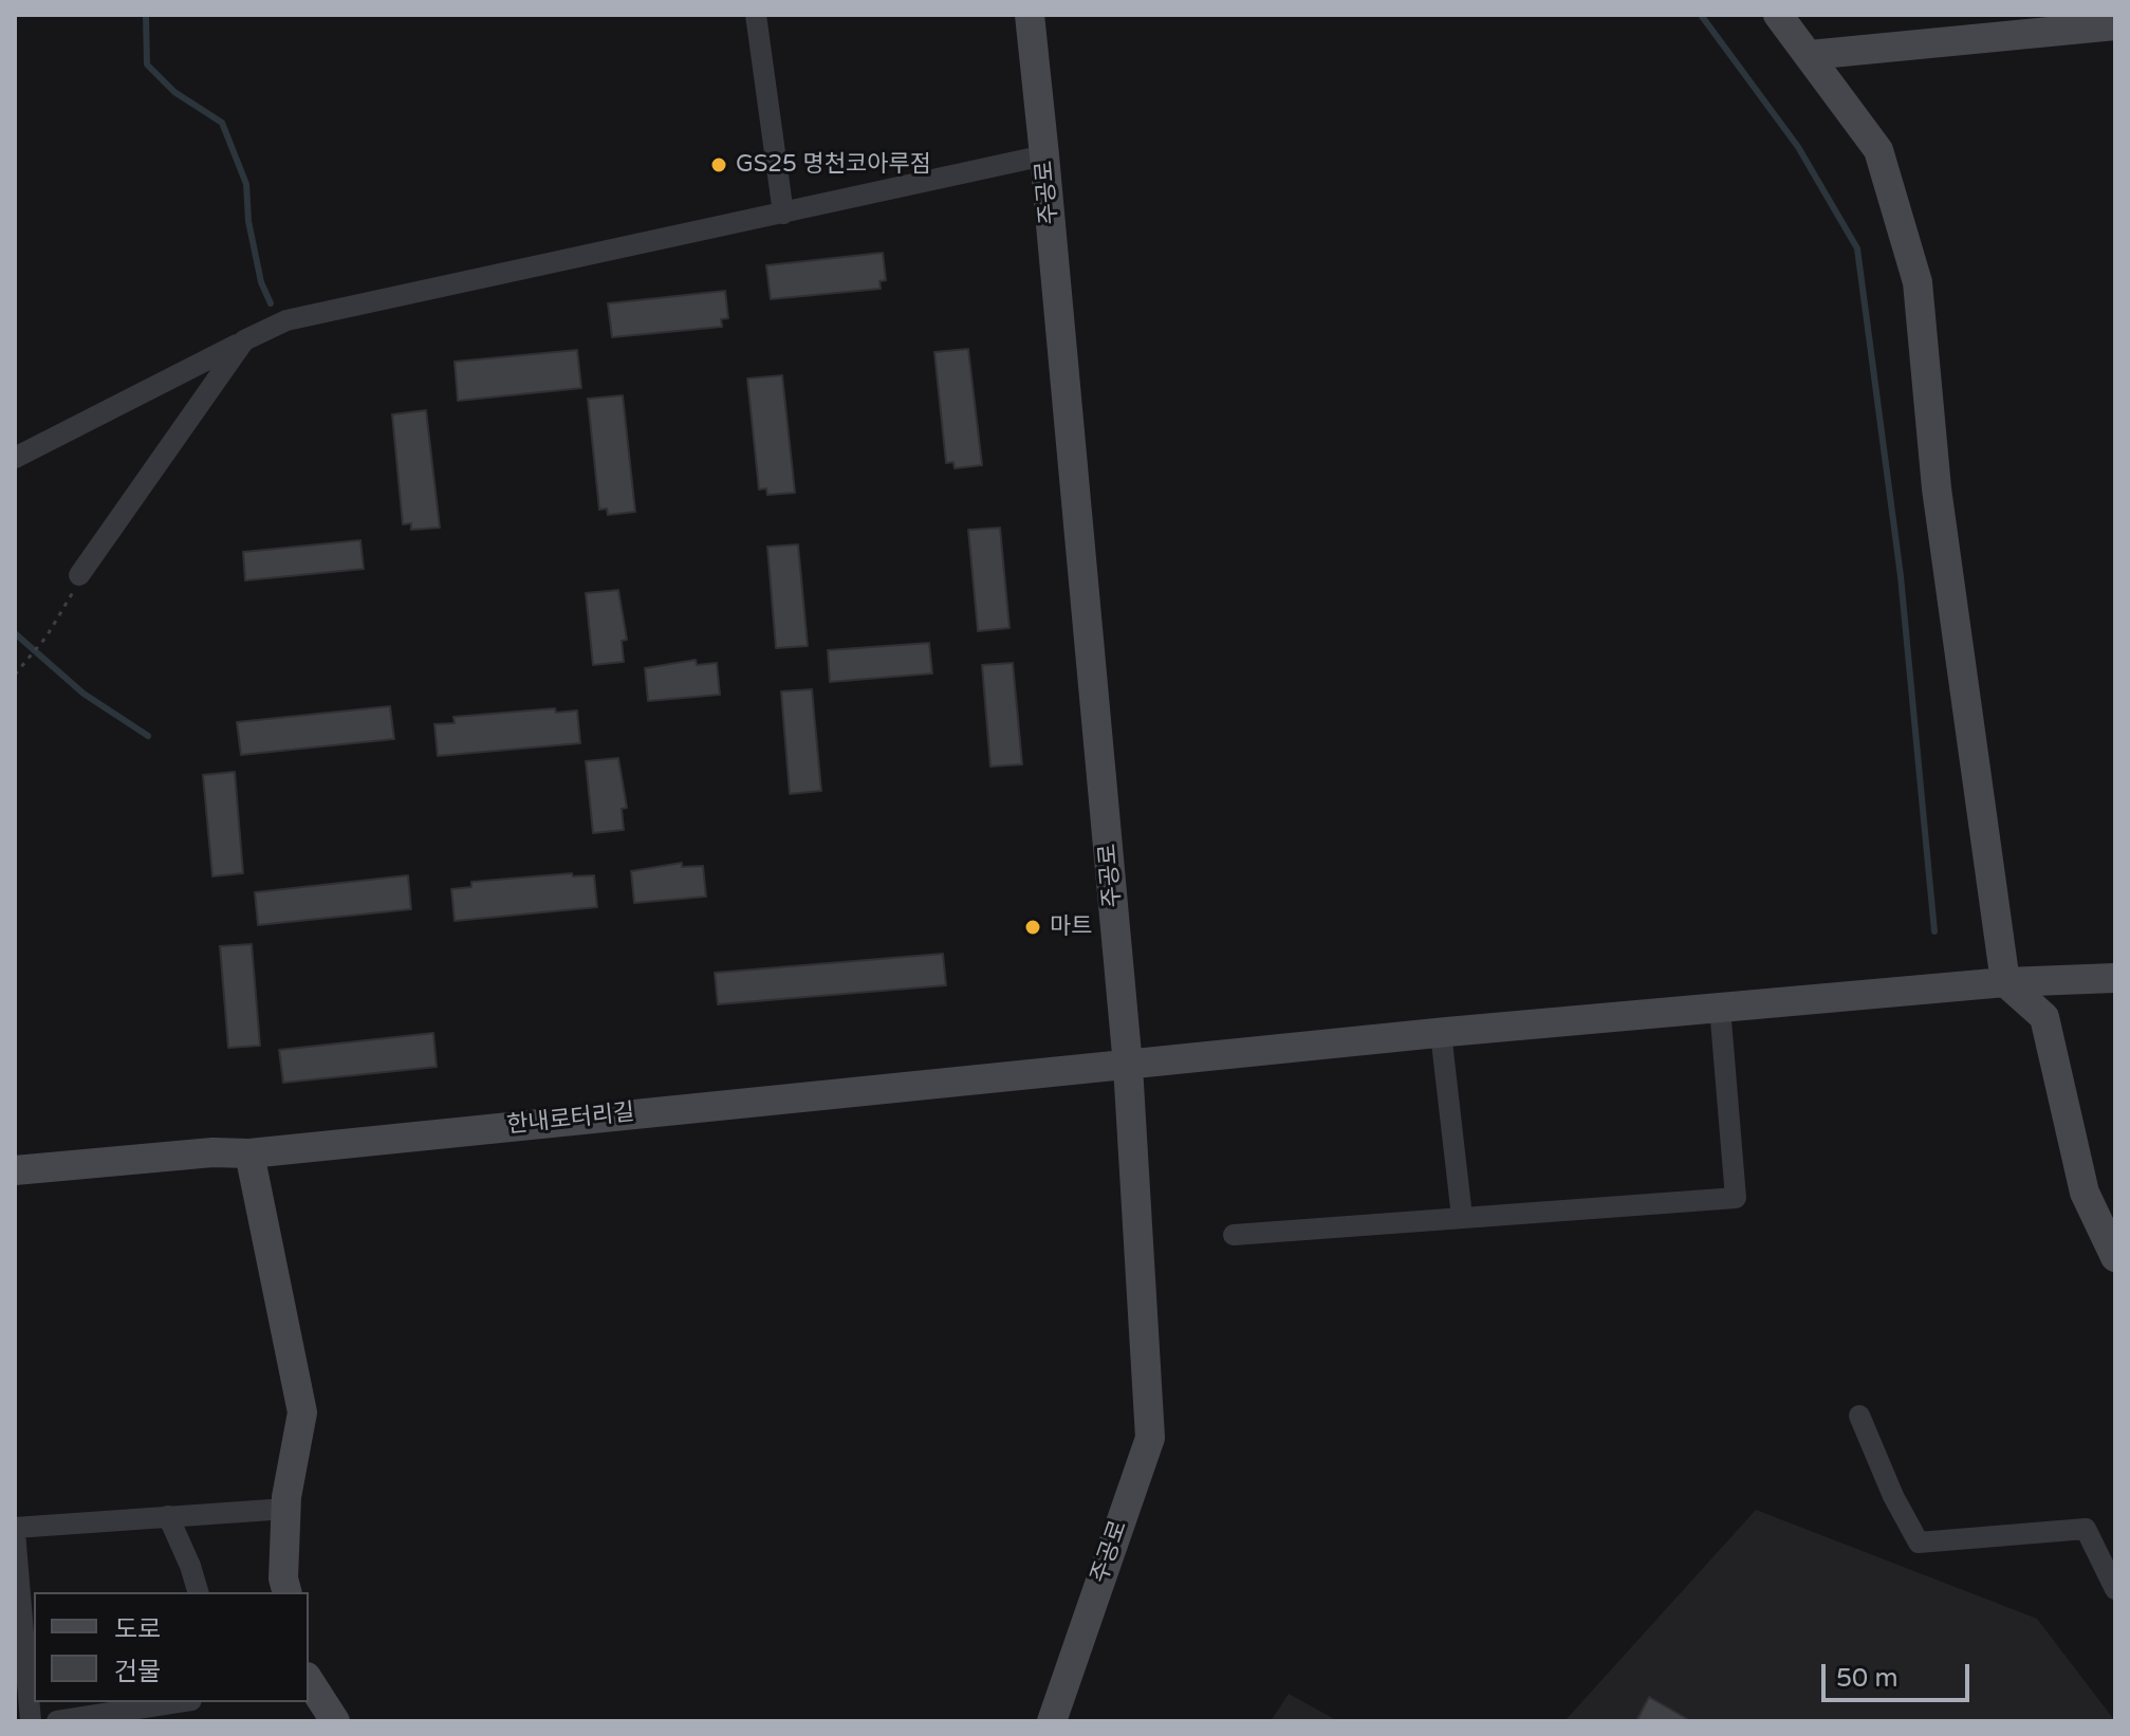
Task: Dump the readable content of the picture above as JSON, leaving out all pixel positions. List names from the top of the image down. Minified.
{"streets":{"street":["주공로","한내로터리길"]},"crossings":[["주공로","한내로터리길"]],"places":["GS25 명천코아루점","마트"],"legend":["도로","건물"],"scale_bar":"50 m"}
